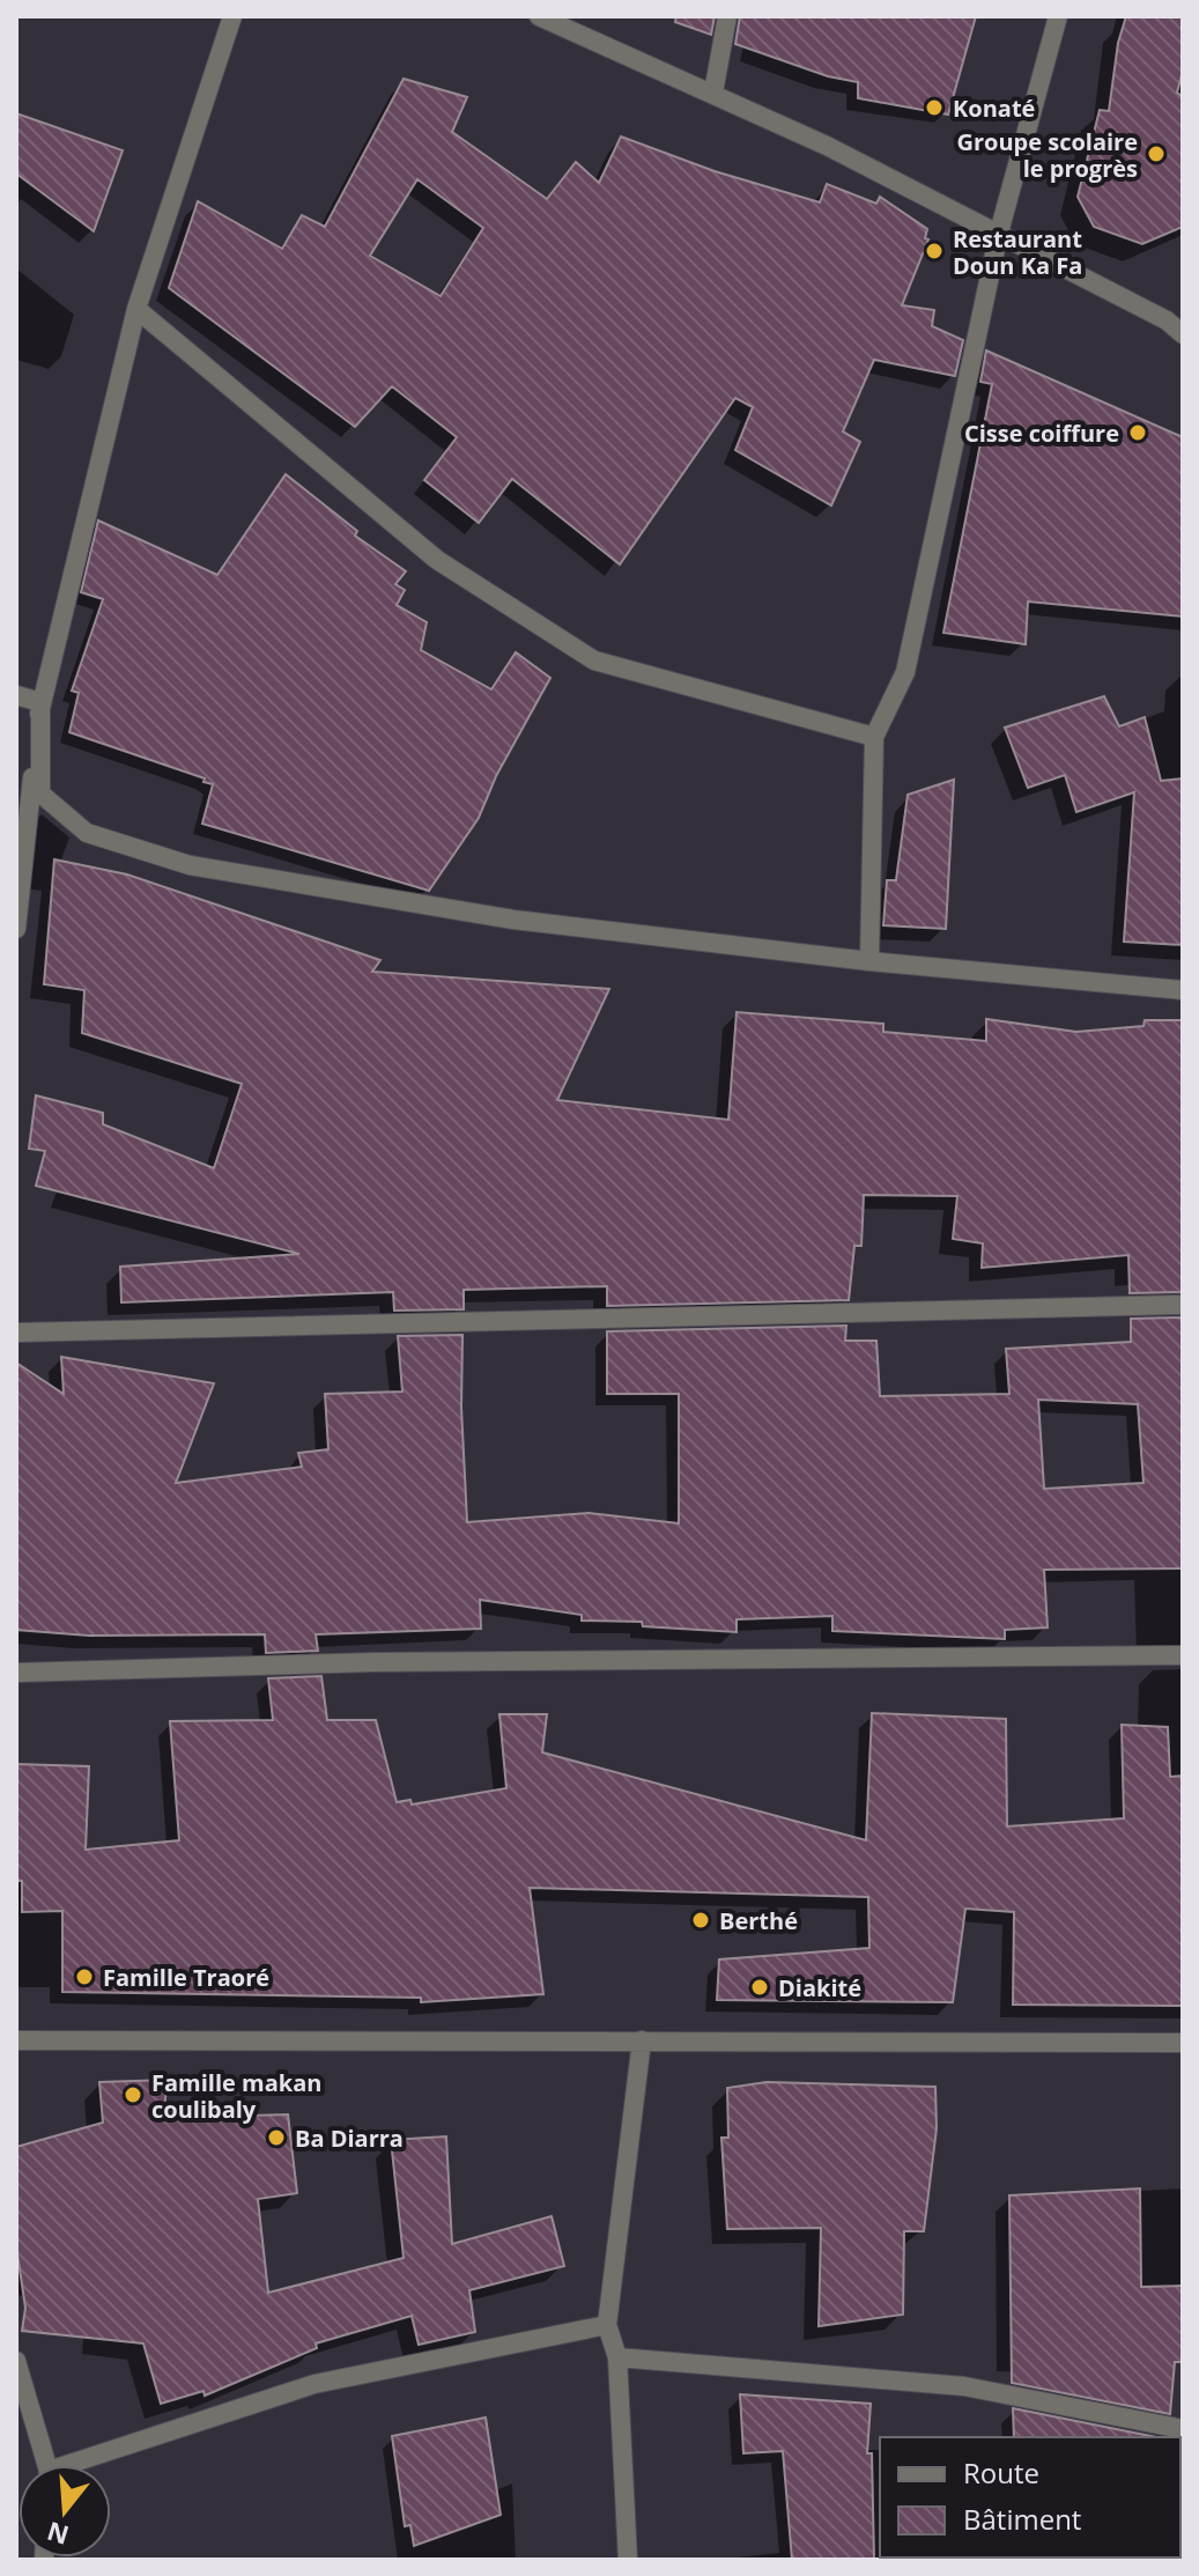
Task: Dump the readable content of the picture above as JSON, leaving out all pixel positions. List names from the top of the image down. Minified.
{"places":["Konaté","Groupe scolaire le progrès","Restaurant Doun Ka Fa","Cisse coiffure","Berthé","Famille Traoré","Diakité","Famille makan coulibaly","Ba Diarra"],"legend":["Route","Bâtiment"],"north":"bottom"}
